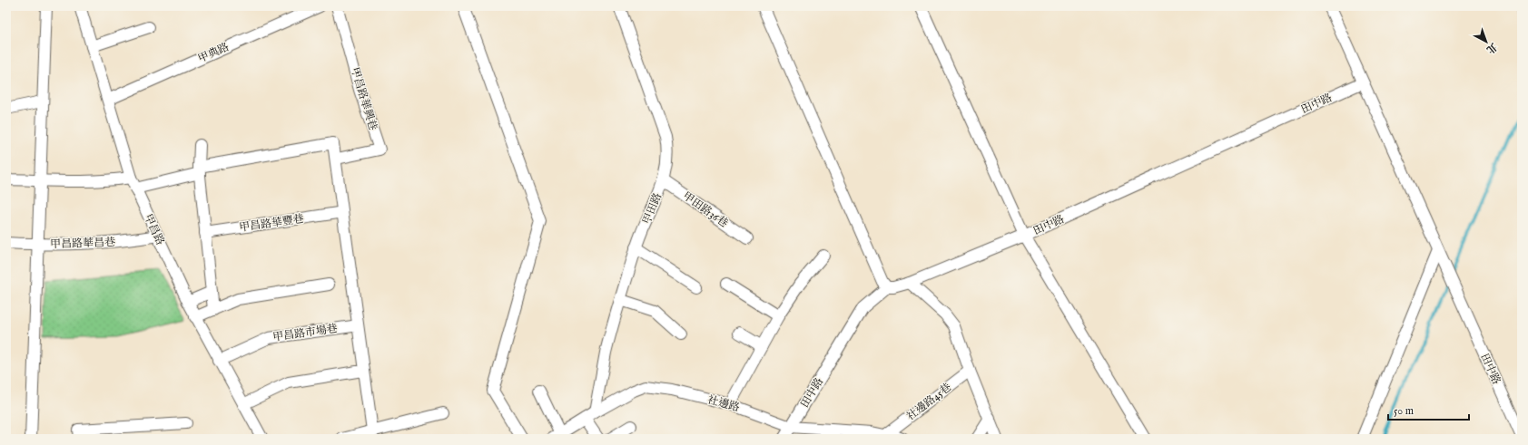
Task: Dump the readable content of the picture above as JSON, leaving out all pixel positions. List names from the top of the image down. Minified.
{"streets":{"street":["甲典路","甲昌路華興巷","田中路","甲田路","甲田路36巷","甲昌路華豐巷","甲昌路","甲昌路華昌巷","甲昌路市場巷","社邊路45巷","社邊路"]},"crossings":[["甲典路","甲昌路"],["田中路","社邊路"],["甲田路","甲田路36巷"],["甲田路","社邊路"],["甲昌路","甲昌路華昌巷"],["甲昌路","甲昌路市場巷"],["社邊路45巷","社邊路"]],"scale_bar":"50 m","north":"bottom right"}
